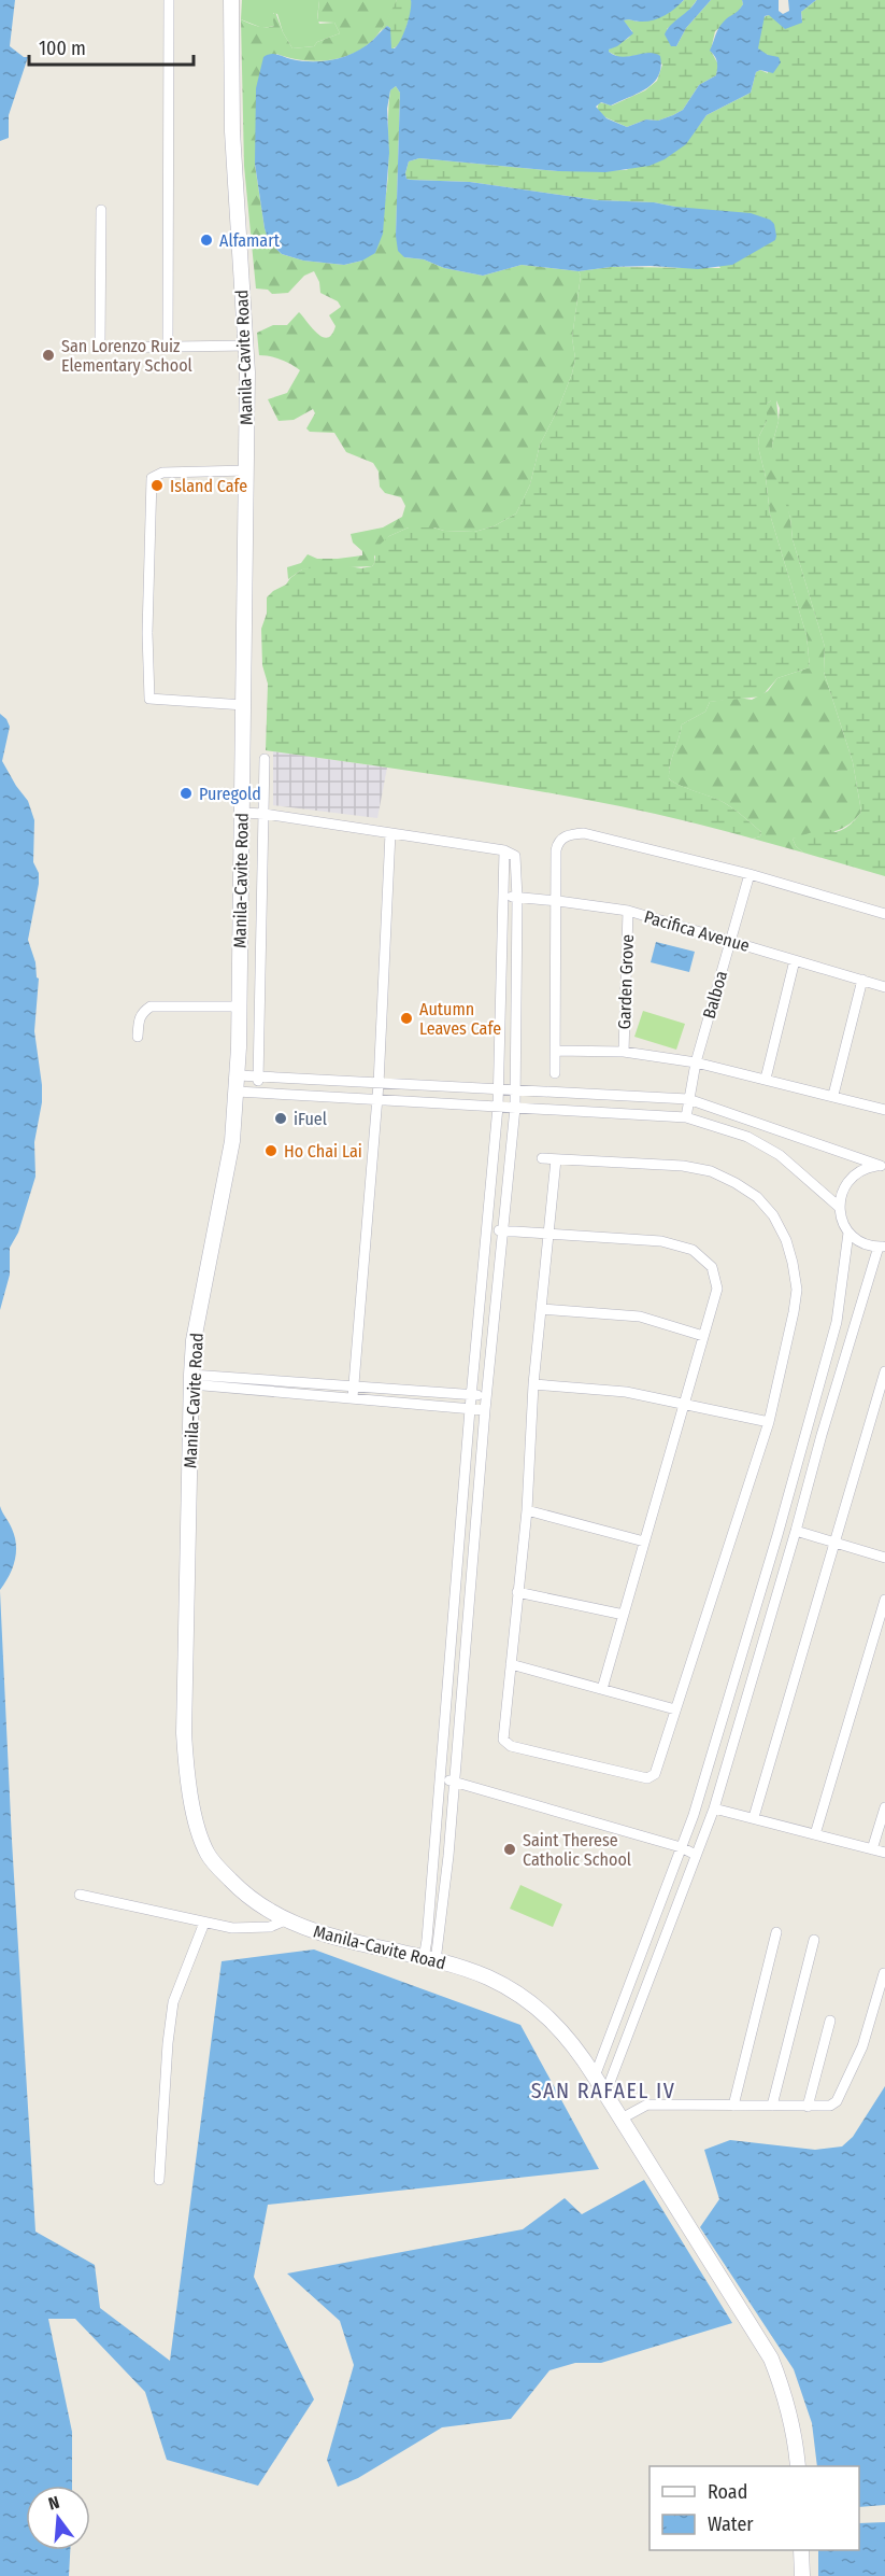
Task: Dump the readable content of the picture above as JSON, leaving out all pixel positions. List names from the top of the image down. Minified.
{"streets":{"main road":["Manila-Cavite Road"],"street":["Pacifica Avenue","Garden Grove","Balboa"]},"crossings":[["Pacifica Avenue","Garden Grove"],["Pacifica Avenue","Balboa"]],"districts":["SAN RAFAEL IV"],"places":["Alfamart","San Lorenzo Ruiz Elementary School","Island Cafe","Puregold","Autumn Leaves Cafe","iFuel","Ho Chai Lai","Saint Therese Catholic School"],"legend":["Road","Water"],"scale_bar":"100 m","north":"top"}
